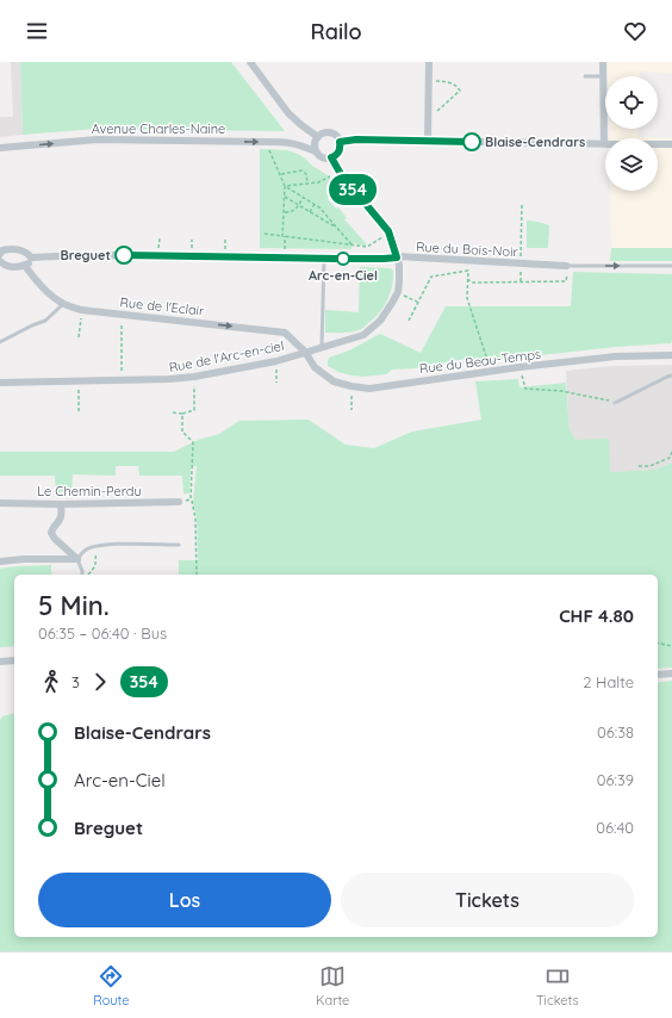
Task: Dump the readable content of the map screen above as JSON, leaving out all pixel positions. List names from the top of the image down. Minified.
{"streets":{"street":["Avenue Charles-Naine","Rue du Bois-Noir","Rue de l'Eclair","Rue de l'Arc-en-ciel","Rue du Beau-Temps","Le Chemin-Perdu"]},"crossings":[["Avenue Charles-Naine","Rue de l'Arc-en-ciel"],["Rue du Bois-Noir","Rue de l'Arc-en-ciel"],["Rue de l'Eclair","Rue de l'Arc-en-ciel"],["Rue de l'Eclair","Rue du Beau-Temps"],["Rue de l'Arc-en-ciel","Rue du Beau-Temps"]],"one_way":["Avenue Charles-Naine","Rue de l'Eclair"],"places":["Blaise-Cendrars","Breguet","Arc-en-Ciel"],"lines":["bus line 354"],"page":{"header":"Railo","on_map":"354","heading":["5 Min.","06:35 – 06:40 · Bus","CHF 4.80"],"legs":["3","354","2 Halte"],"list":[{"name":"Blaise-Cendrars","value":"06:38"},{"name":"Arc-en-Ciel","value":"06:39"},{"name":"Breguet","value":"06:40"}],"buttons":["Los","Tickets"],"tabs":["Route","Karte","Tickets"]}}
